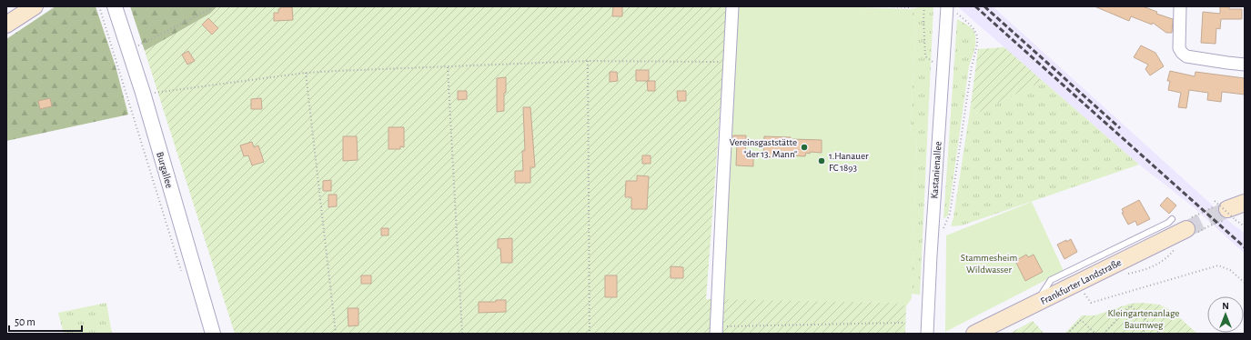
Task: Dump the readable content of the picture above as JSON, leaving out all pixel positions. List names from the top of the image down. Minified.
{"streets":{"main road":["Frankfurter Landstraße"],"street":["Burgallee","Kastanienallee"]},"parks":["Stammesheim Wildwasser","Kleingartenanlage Baumweg"],"places":["Vereinsgaststätte \"der 13. Mann\"","1.Hanauer FC 1893"],"scale_bar":"50 m","north":"top"}
